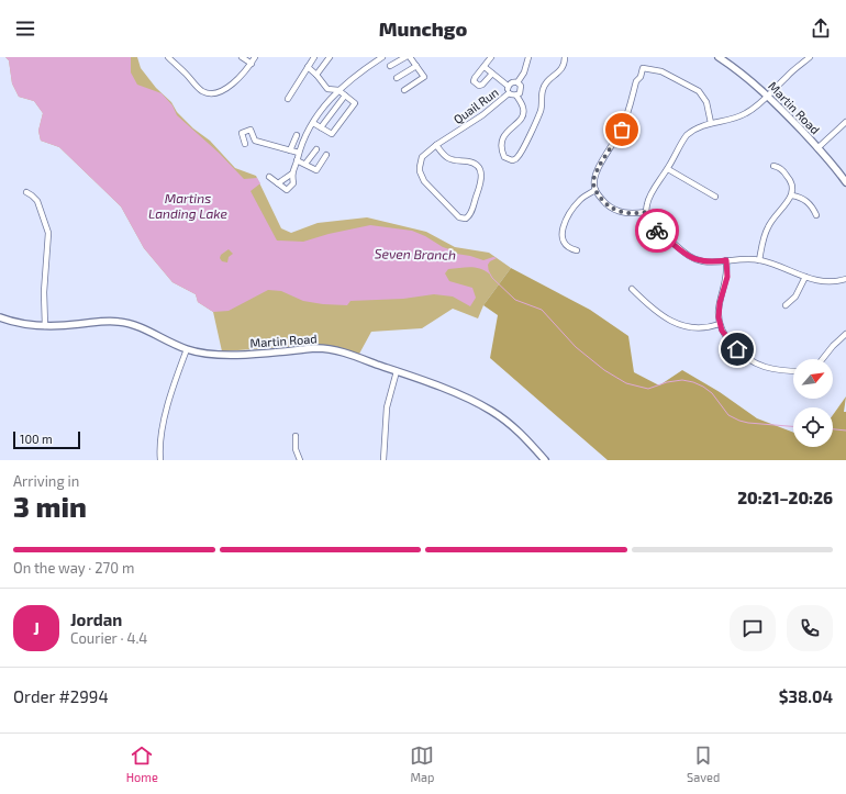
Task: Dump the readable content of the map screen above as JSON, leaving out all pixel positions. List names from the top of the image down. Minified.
{"streets":{"street":["Quail Run","Martin Road"]},"water":["Martins Landing Lake","Seven Branch"],"scale_bar":"100 m","north":"top right","page":{"header":"Munchgo","scale":"100 m","heading":["3 min","Arriving in","20:21–20:26"],"panel":["Jordan","Courier · 4.4","Order #2994","$38.04"],"bar":"On the way · 270 m","round":"J","tabs":["Home","Map","Saved"]}}
